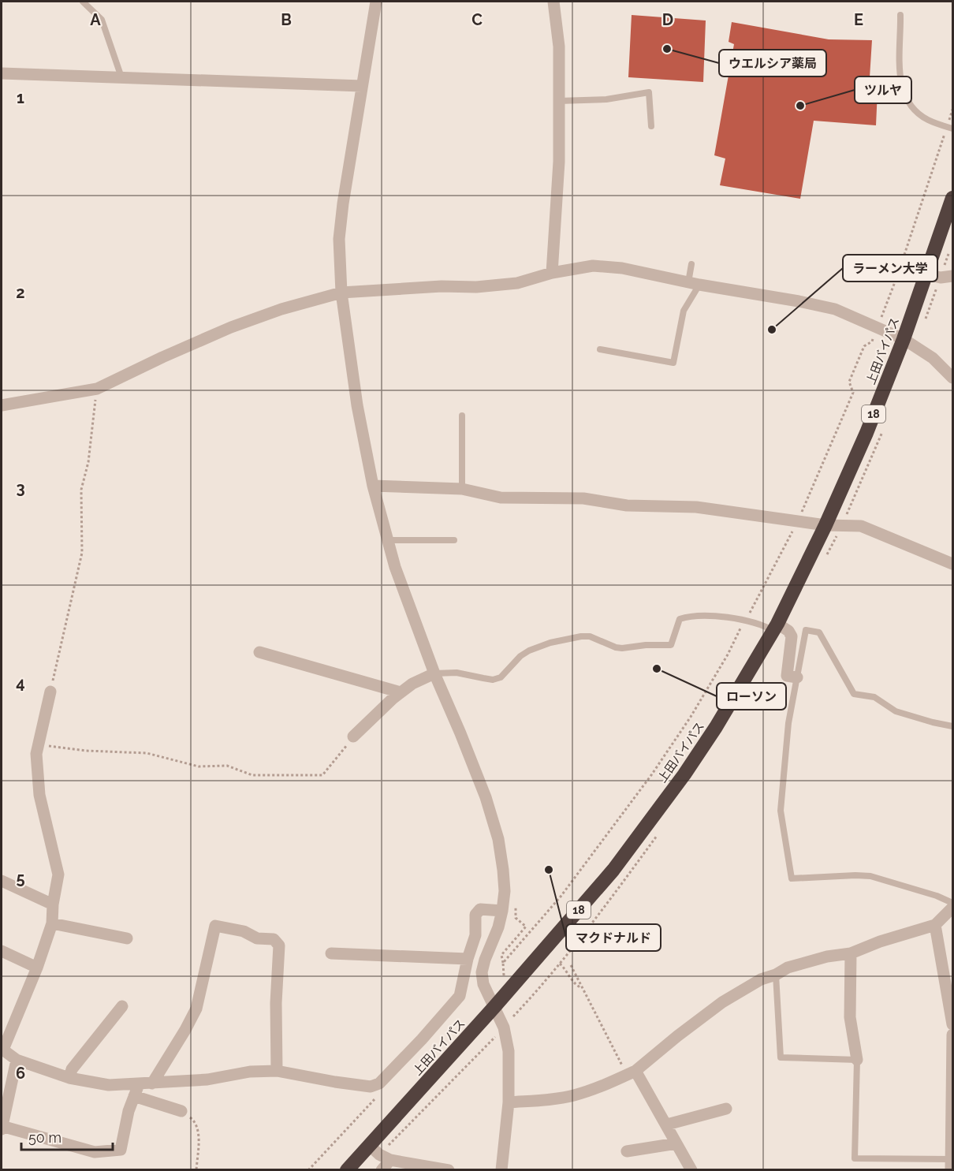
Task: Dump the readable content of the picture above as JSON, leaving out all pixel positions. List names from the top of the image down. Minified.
{"streets":{"highway":["上田バイパス","18"]},"places":["ウエルシア薬局","ツルヤ","ラーメン大学","ローソン","マクドナルド"],"scale_bar":"50 m","grid":{"columns":["A","B","C","D","E"],"rows":["1","2","3","4","5","6"]}}
